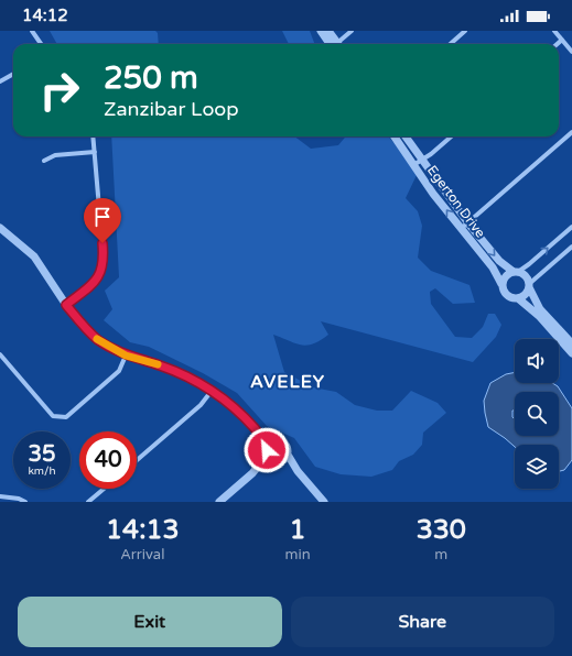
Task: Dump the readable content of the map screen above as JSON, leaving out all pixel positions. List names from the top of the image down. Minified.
{"streets":{"street":["Egerton Drive"]},"districts":["AVELEY"],"page":{"status":"14:12","turn":["250 m","Zanzibar Loop"],"speed":"35 km/h","limit":"40","eta":["14:13","Arrival","1","min","330","m"],"buttons":["Exit","Share"]}}
